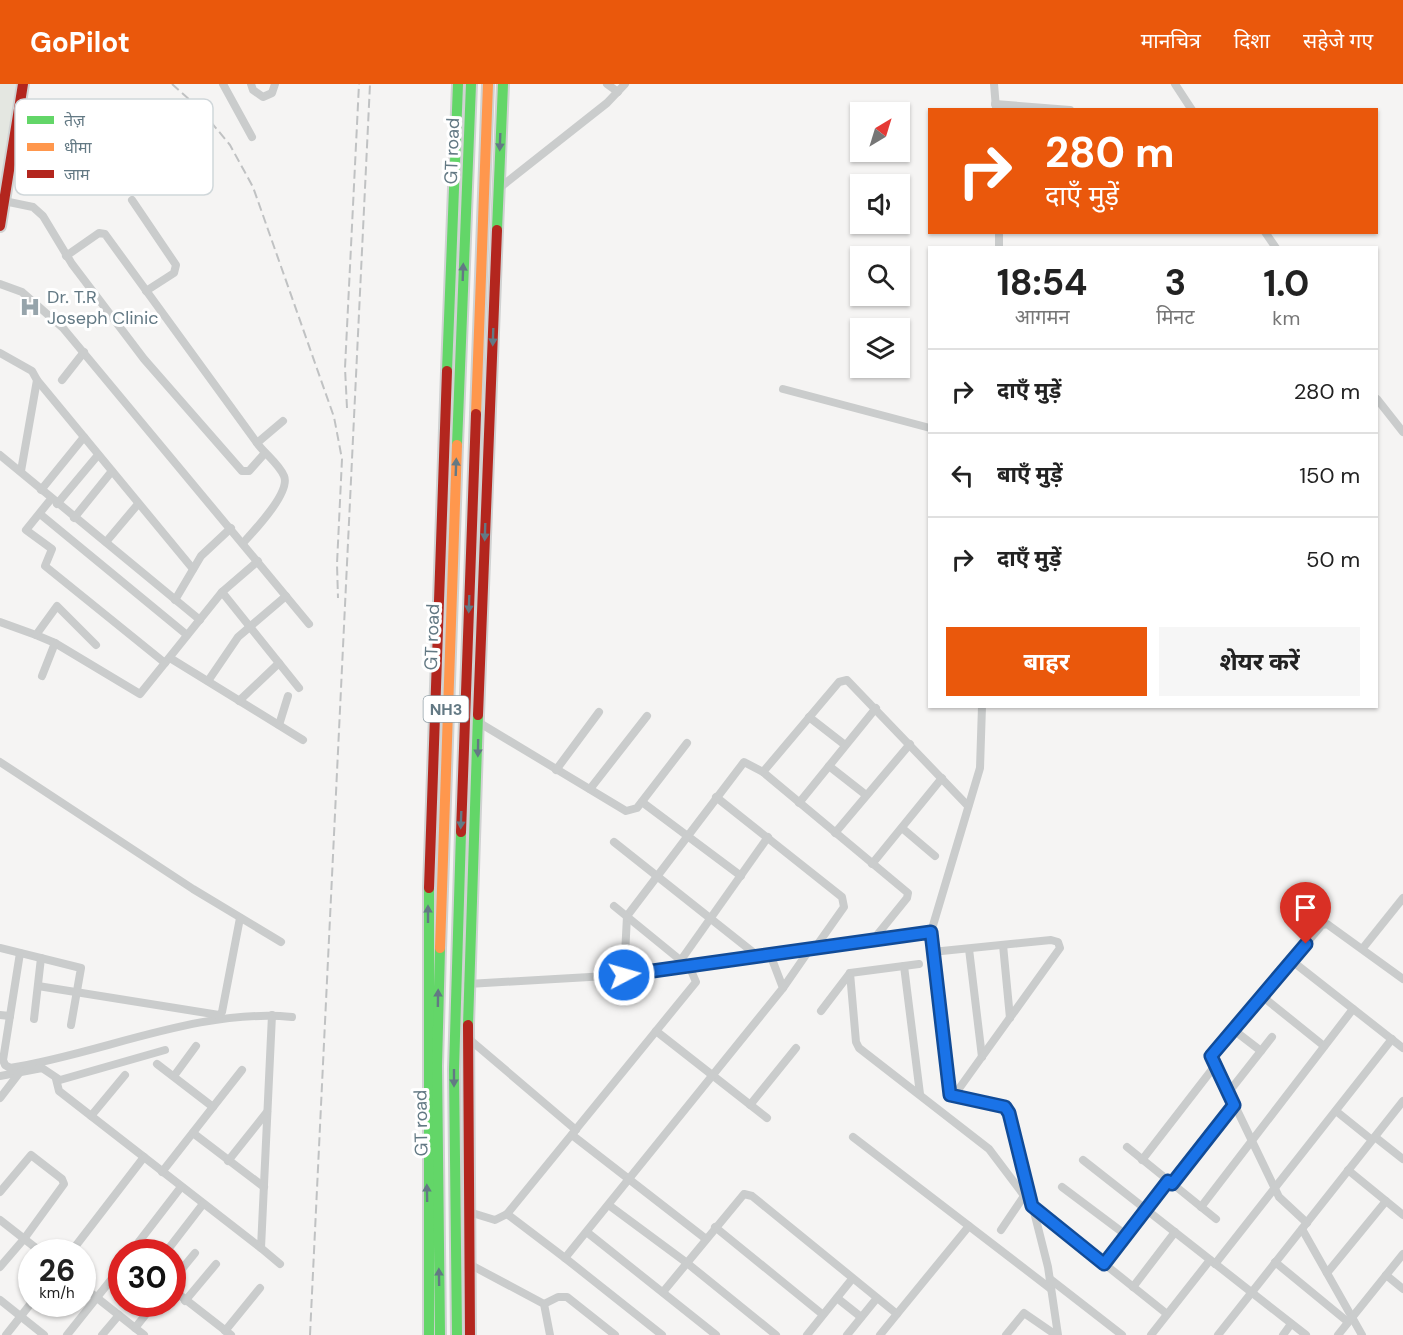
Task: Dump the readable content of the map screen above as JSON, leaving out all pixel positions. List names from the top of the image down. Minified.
{"streets":{"main road":["GT road","NH3"]},"places":{"hospital":["Dr. T.R Joseph Clinic"]},"legend":["तेज़","धीमा","जाम"],"north":"top right","page":{"header":"GoPilot","nav":["मानचित्र","दिशा","सहेजे गए"],"turn":["280 m","दाएँ मुड़ें"],"eta":["18:54","आगमन","3","मिनट","1.0","km"],"list":[{"name":"दाएँ मुड़ें","value":"280 m"},{"name":"बाएँ मुड़ें","value":"150 m"},{"name":"दाएँ मुड़ें","value":"50 m"}],"buttons":["बाहर","शेयर करें"],"speed":"26 km/h","limit":"30"}}
